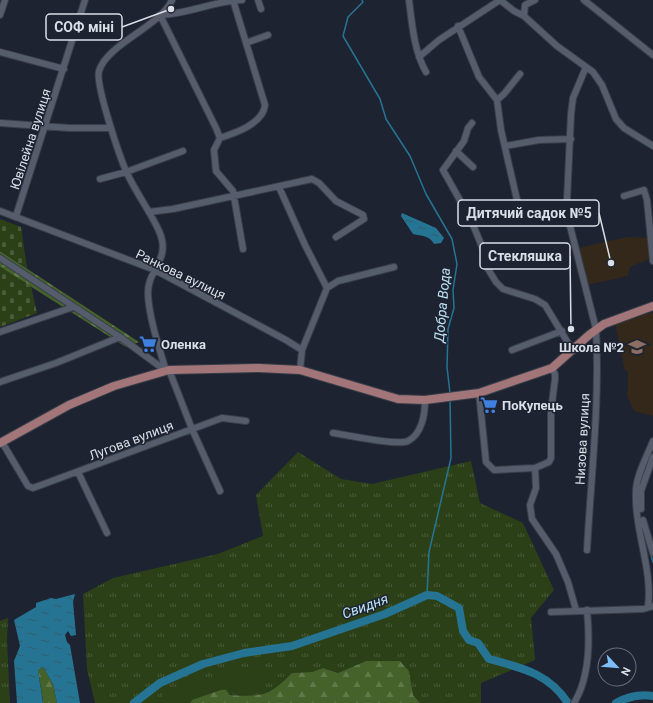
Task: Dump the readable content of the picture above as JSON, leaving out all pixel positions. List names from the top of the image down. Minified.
{"streets":{"street":["Ювілейна вулиця","Ранкова вулиця","Низова вулиця","Лугова вулиця"]},"crossings":[["Ювілейна вулиця","Ранкова вулиця"]],"water":["Добра Вода","Свидня"],"places":{"other":["СОФ міні","Дитячий садок №5","Стекляшка"],"supermarket":["Оленка","ПоКупець"],"school or university":["Школа №2"]},"north":"bottom right"}
